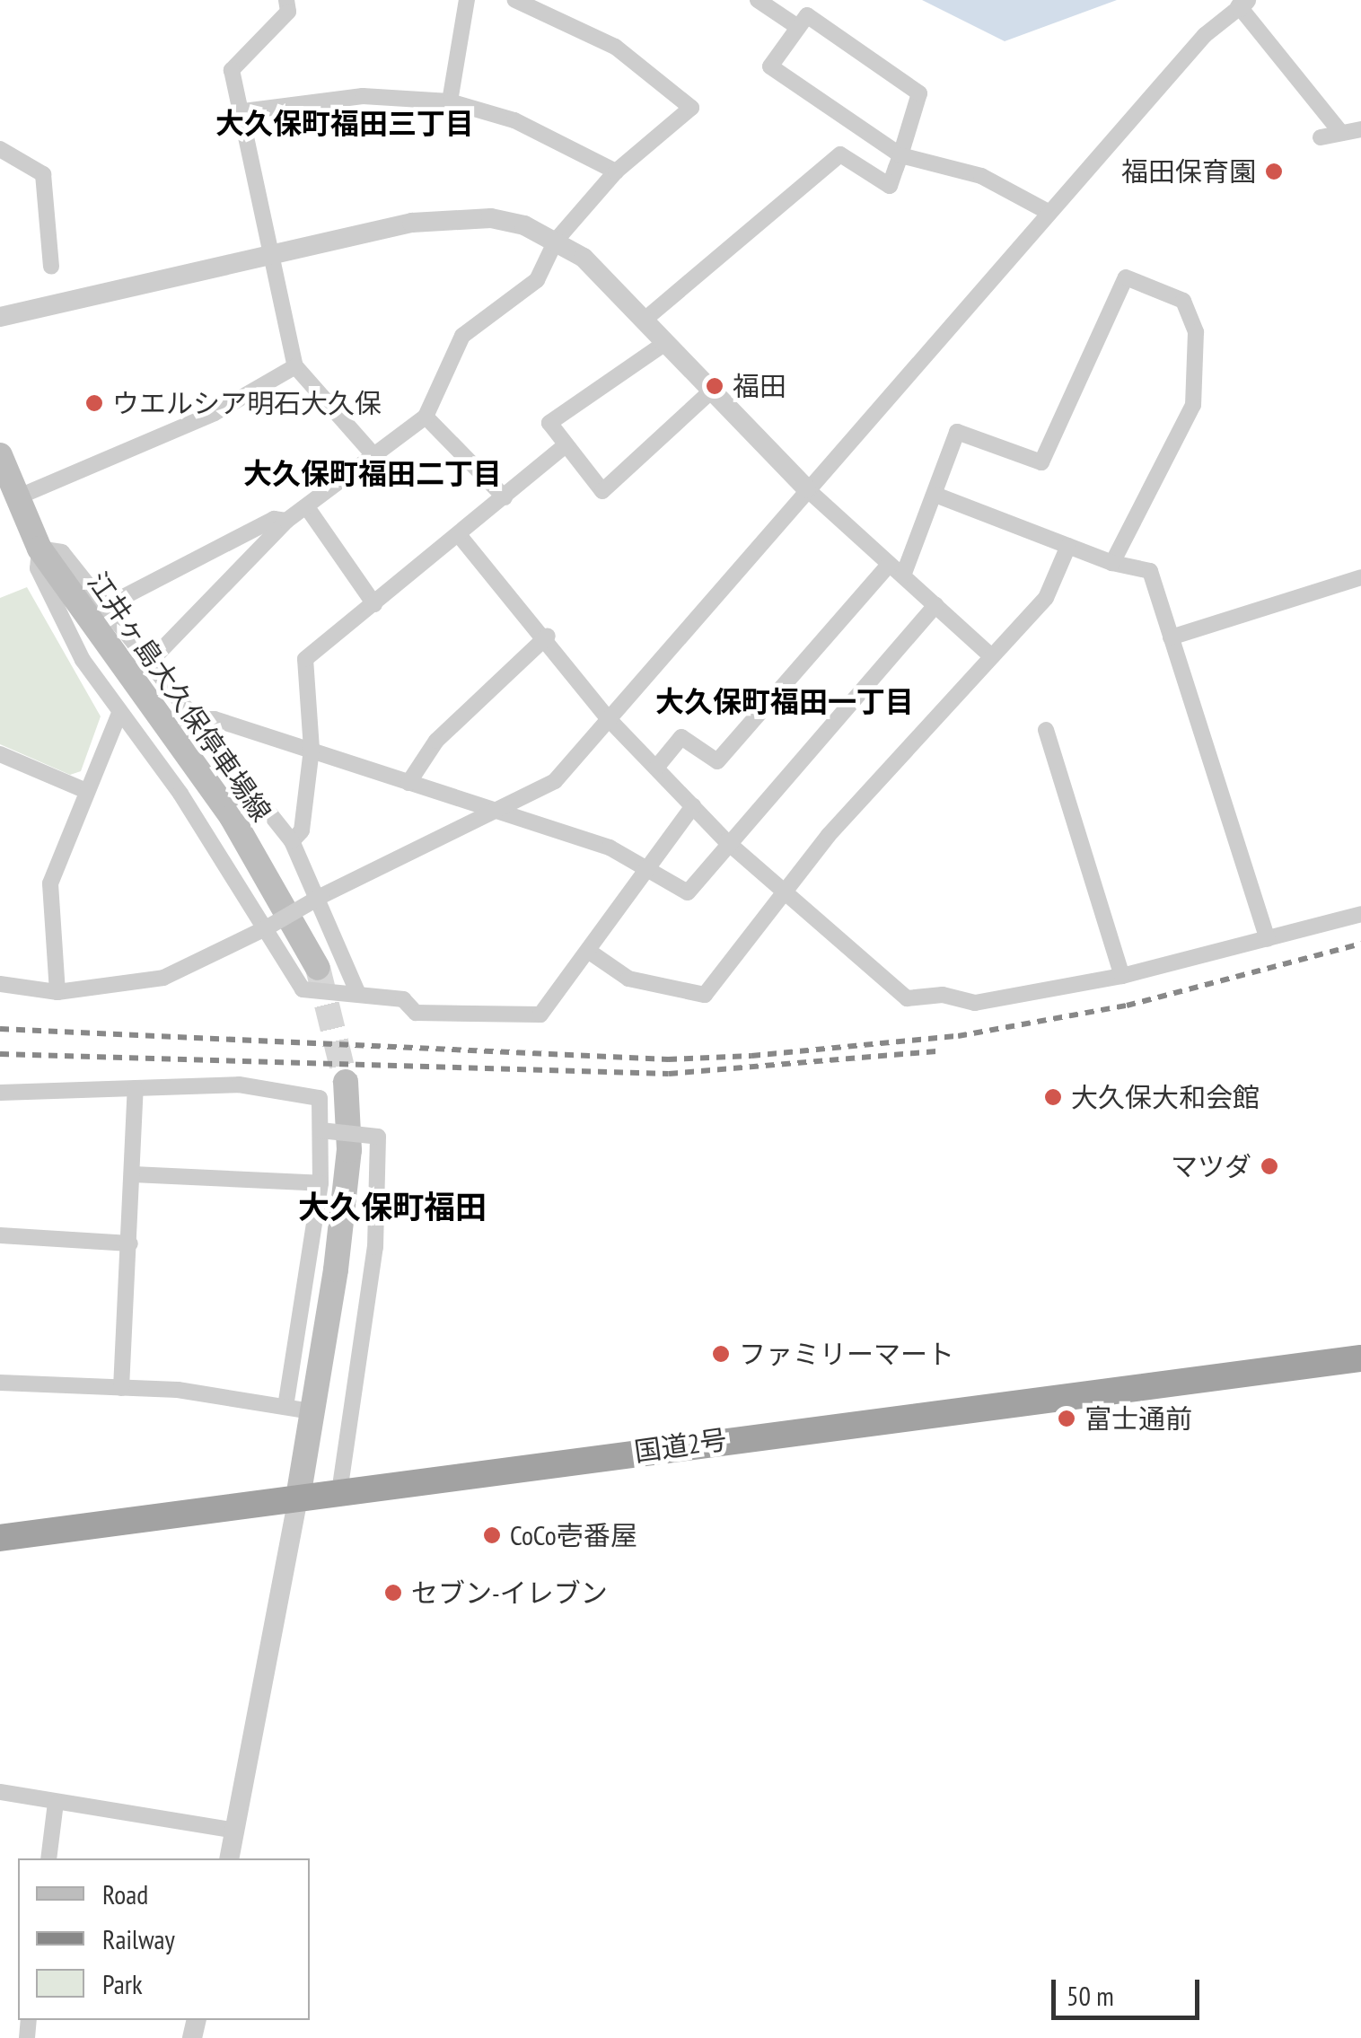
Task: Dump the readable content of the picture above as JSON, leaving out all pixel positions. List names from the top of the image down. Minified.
{"streets":{"highway":["国道2号"],"main road":["江井ヶ島大久保停車場線"]},"districts":["大久保町福田三丁目","大久保町福田二丁目","大久保町福田一丁目","大久保町福田"],"places":["福田保育園","福田","ウエルシア明石大久保","大久保大和会館","マツダ","ファミリーマート","富士通前","CoCo壱番屋","セブン-イレブン"],"legend":["Road","Railway","Park"],"scale_bar":"50 m"}
